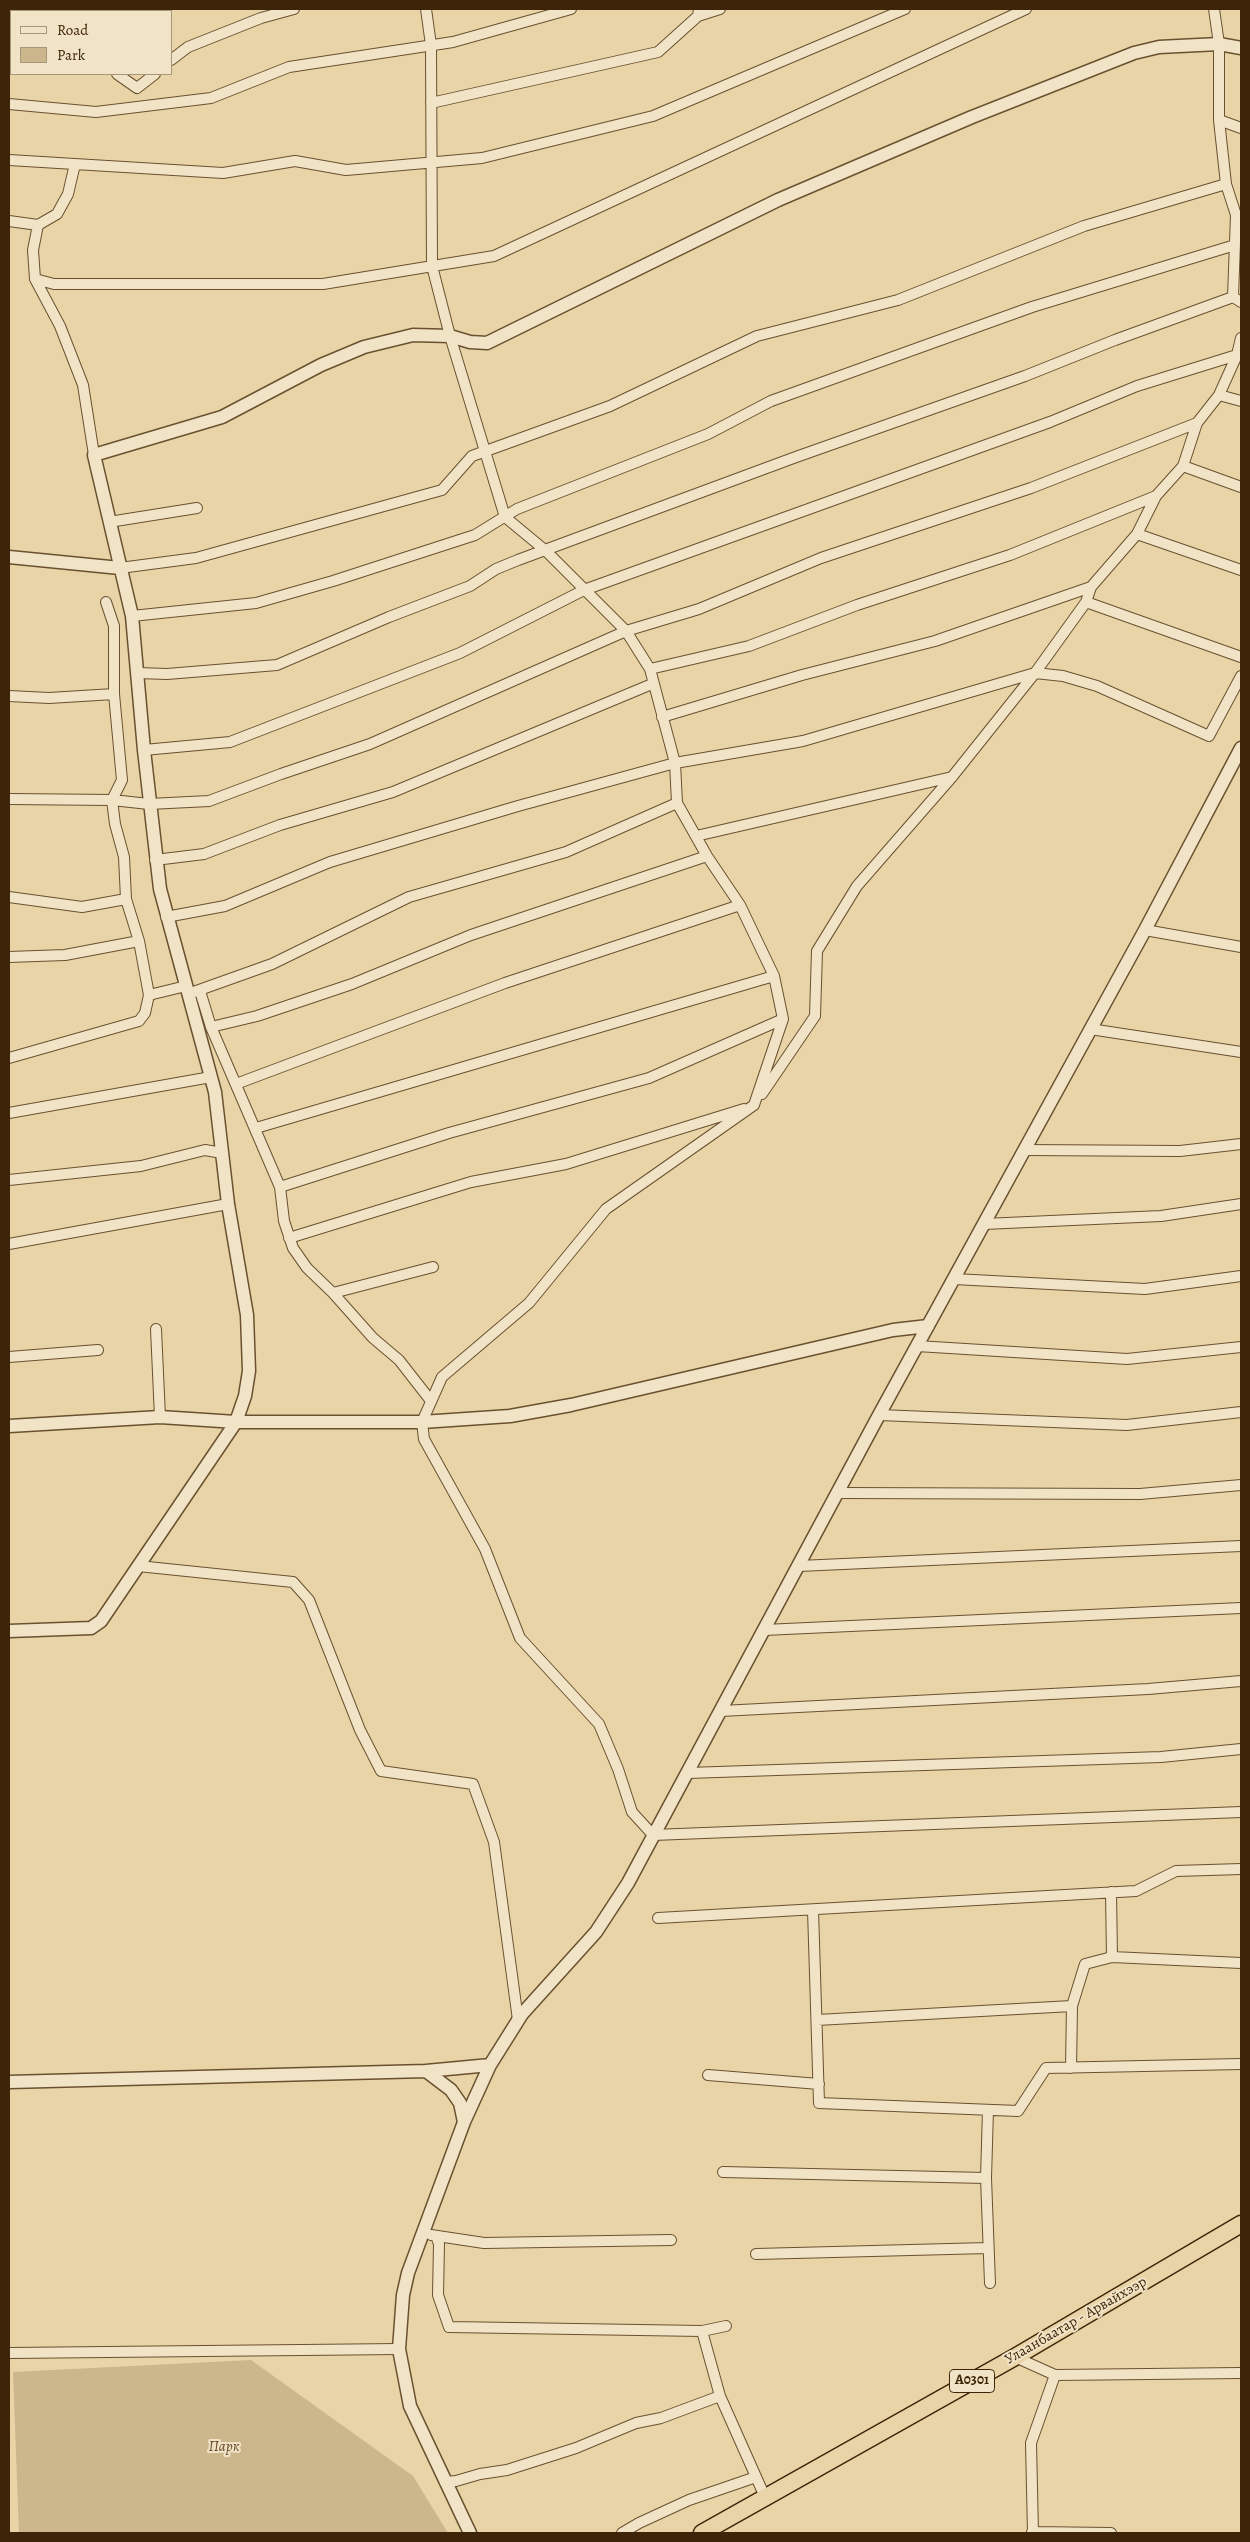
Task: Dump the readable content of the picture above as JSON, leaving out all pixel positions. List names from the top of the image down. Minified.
{"streets":{"highway":["Улаанбаатар - Арвайхээр","A0301"]},"parks":["Парк"],"legend":["Road","Park"]}
